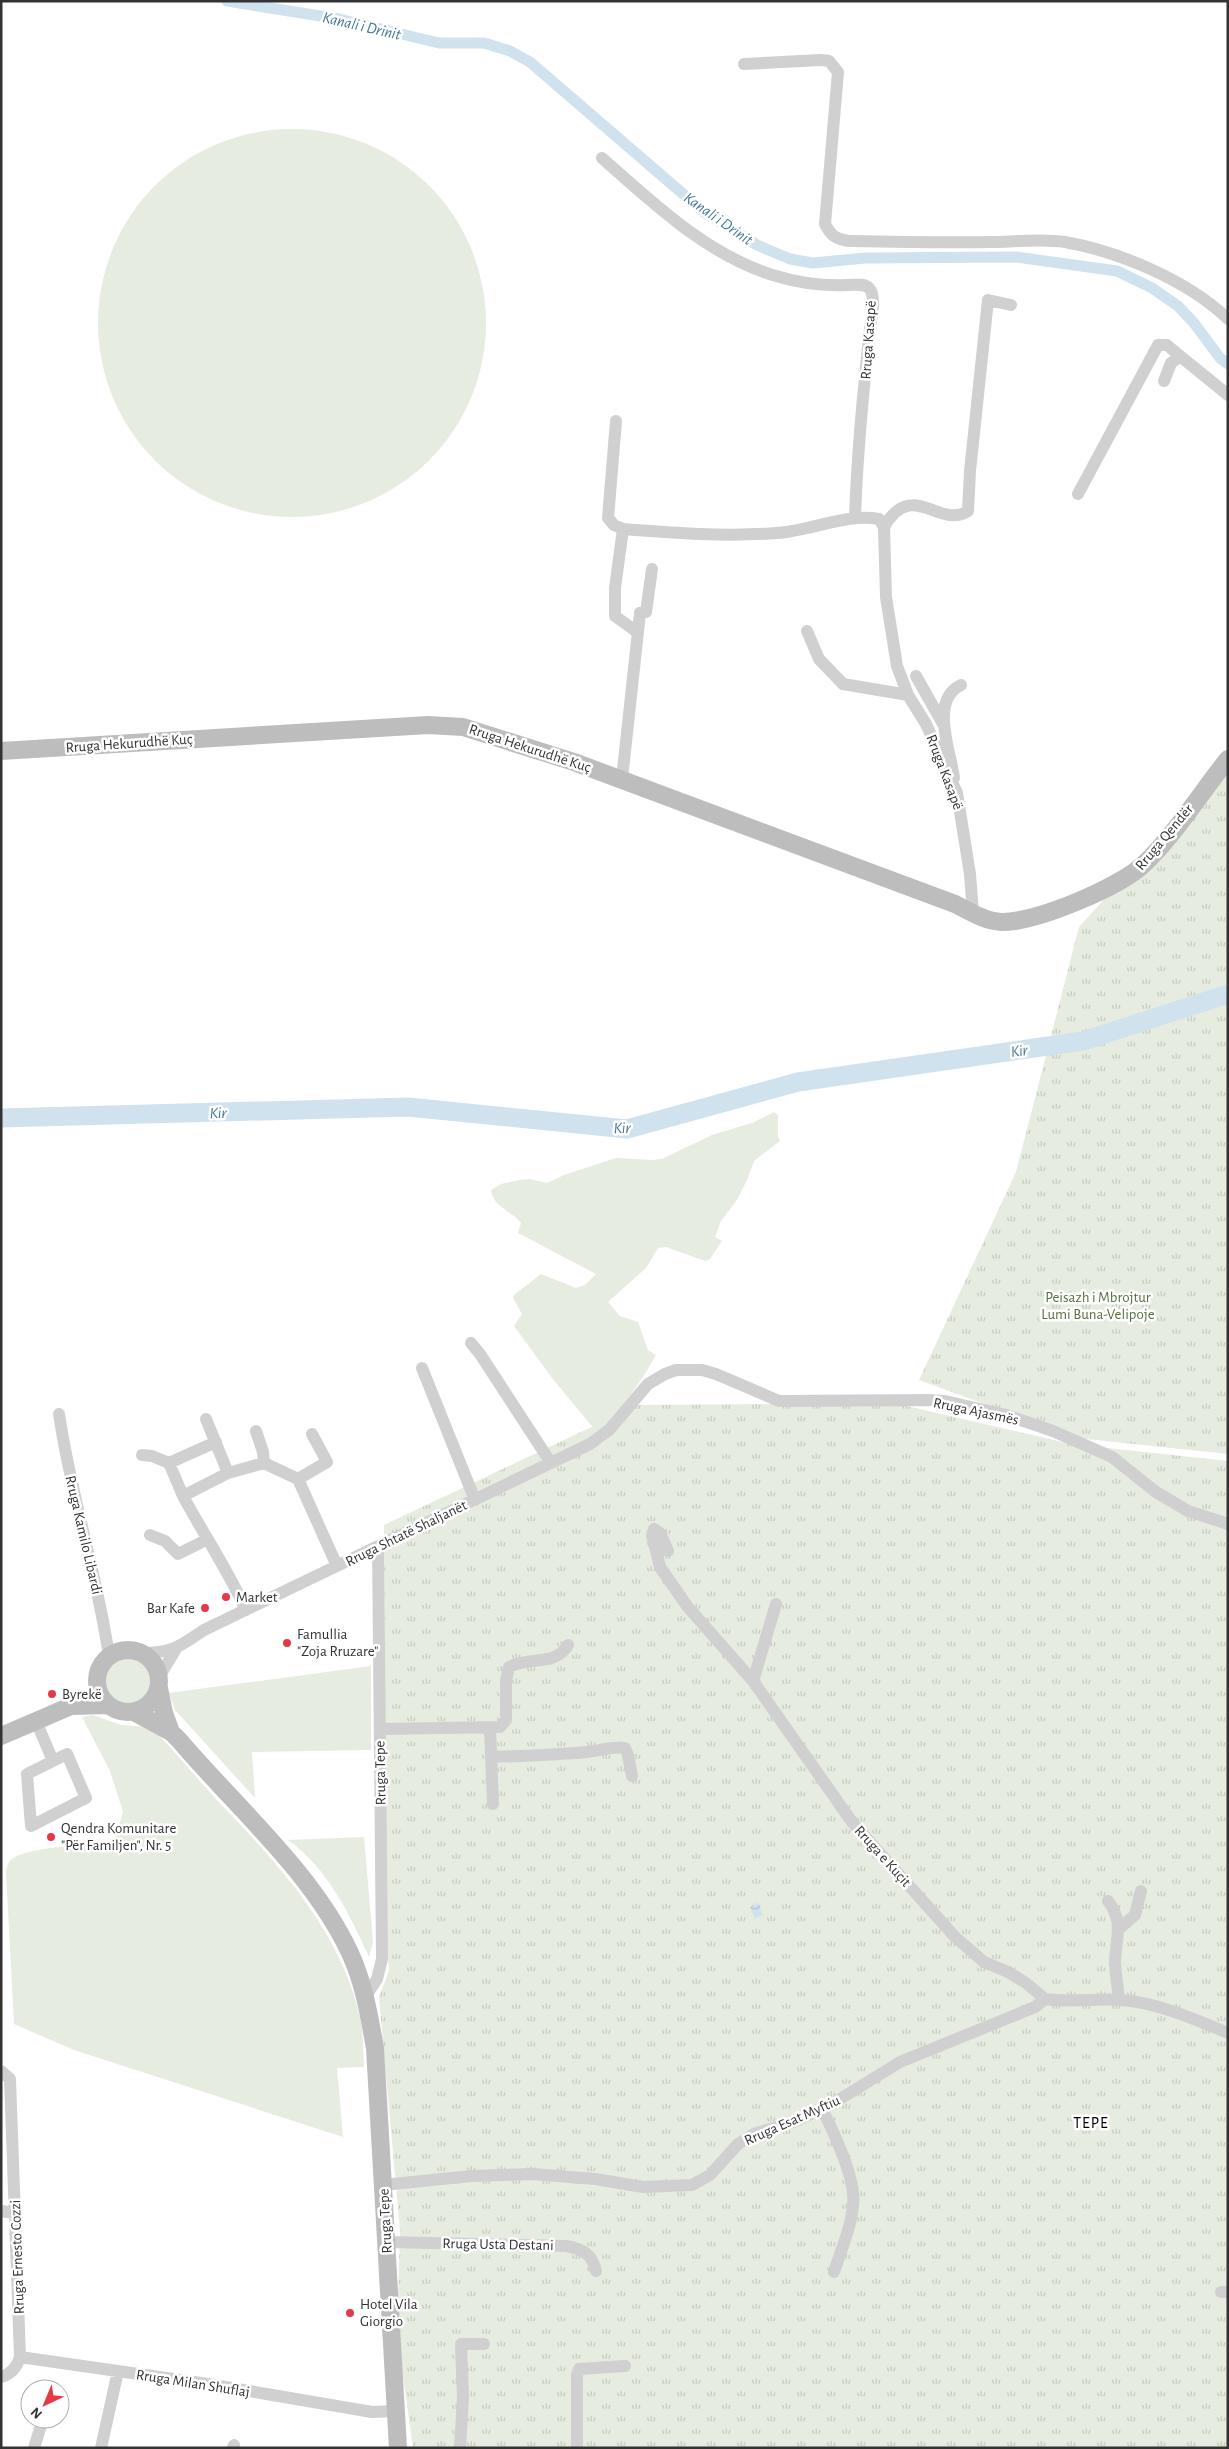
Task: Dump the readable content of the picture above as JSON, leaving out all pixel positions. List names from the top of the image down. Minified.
{"streets":{"street":["Rruga Kasapë","Rruga Hekurudhë Kuç","Rruga Qendër","Rruga Ajasmës","Rruga Shtatë Shaljanët","Rruga Kamilo Libardi","Rruga Tepe","Rruga e Kuçit","Rruga Esat Myftiu","Rruga Usta Destani","Rruga Ernesto Cozzi","Rruga Milan Shuflaj"]},"crossings":[["Rruga Kasapë","Rruga Hekurudhë Kuç"],["Rruga Kasapë","Rruga Qendër"],["Rruga Hekurudhë Kuç","Rruga Qendër"],["Rruga Ajasmës","Rruga Shtatë Shaljanët"],["Rruga Shtatë Shaljanët","Rruga Kamilo Libardi"],["Rruga Shtatë Shaljanët","Rruga Tepe"],["Rruga Kamilo Libardi","Rruga Tepe"],["Rruga Tepe","Rruga Esat Myftiu"],["Rruga Tepe","Rruga Usta Destani"],["Rruga Tepe","Rruga Milan Shuflaj"],["Rruga e Kuçit","Rruga Esat Myftiu"],["Rruga Ernesto Cozzi","Rruga Milan Shuflaj"]],"districts":["TEPE"],"water":["Kanali i Drinit","Kir"],"parks":["Peisazh i Mbrojtur Lumi Buna-Velipoje"],"places":["Market","Bar Kafe","Famullia \"Zoja Rruzare\"","Byrekë","Qendra Komunitare \"Për Familjen\", Nr. 5","Hotel Vila Giorgio"],"north":"bottom left"}
